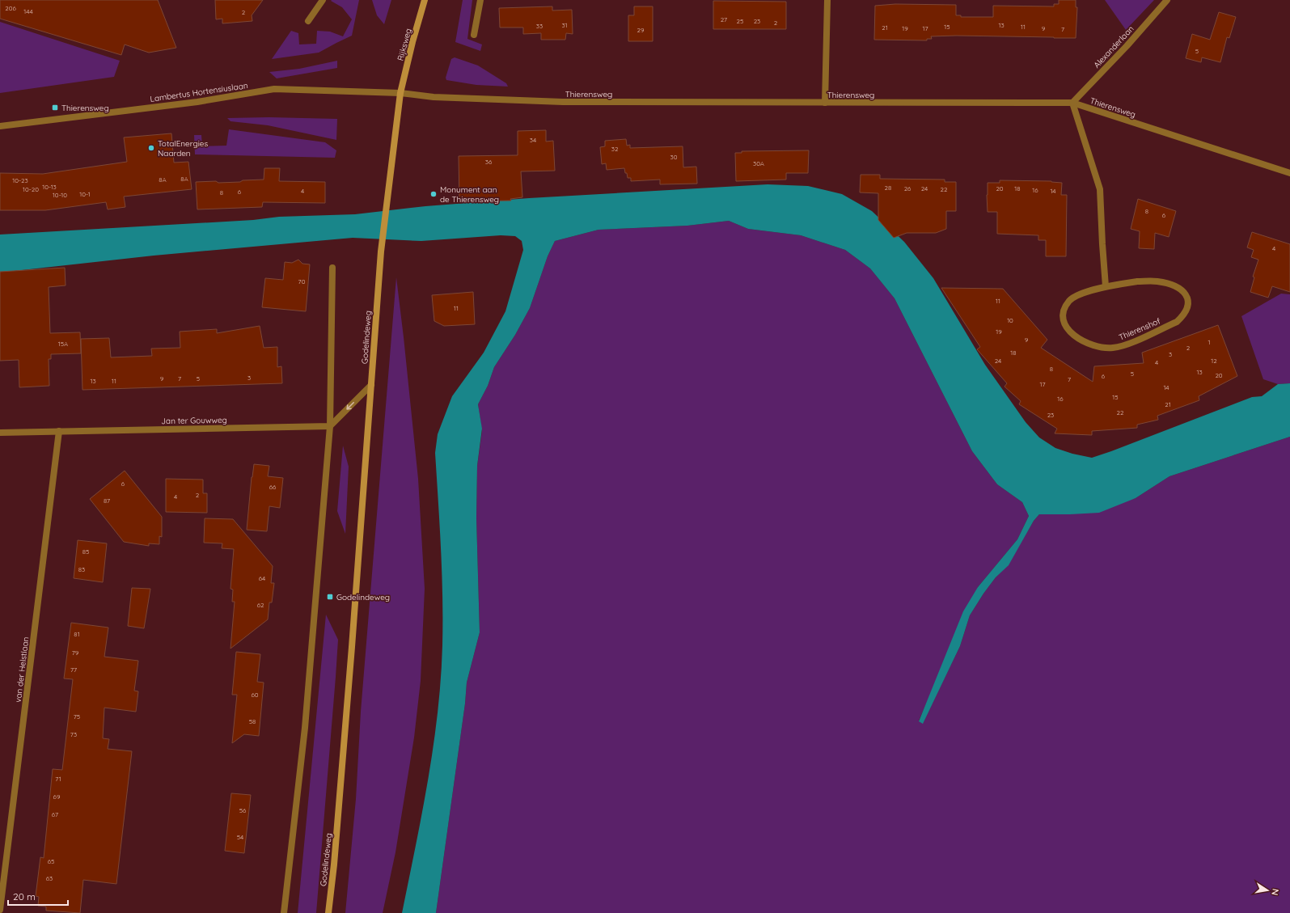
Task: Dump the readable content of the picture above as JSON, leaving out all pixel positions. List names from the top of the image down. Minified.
{"streets":{"main road":["Rijksweg","Godelindeweg"],"street":["Alexanderlaan","Lambertus Hortensiuslaan","Thierensweg","Thierenshof","Jan ter Gouwweg","van der Helstlaan"]},"crossings":[["Rijksweg","Lambertus Hortensiuslaan"],["Rijksweg","Thierensweg"],["Rijksweg","Godelindeweg"],["Alexanderlaan","Thierensweg"],["Lambertus Hortensiuslaan","Thierensweg"],["Lambertus Hortensiuslaan","Godelindeweg"],["Thierensweg","Godelindeweg"],["Jan ter Gouwweg","van der Helstlaan"]],"places":{"transit":["Thierensweg","Godelindeweg"],"other":["TotalEnergies Naarden","Monument aan de Thierensweg"]},"house_numbers":["206","144","2","27","25","23","2","31","13","33","15","11","21","19","17","9","7","29","5","34","32","30","36","30A","8A","8A","10-23","10-13","28","26","24","20","18","10-20","22","16","4","14","6","8","10-1","10-10","8","6","4","70","11","11","10","19","9","1","15A","2","18","3","24","12","4","8","13","5","20","6","3","9","7","5","7","13","11","17","14","15","16","21","22","23","6","66","2","4","87","85","83","64","62","81","79","77","60","75","58","73","71","69","56","67","54","65","63"],"scale_bar":"20 m","north":"right"}
